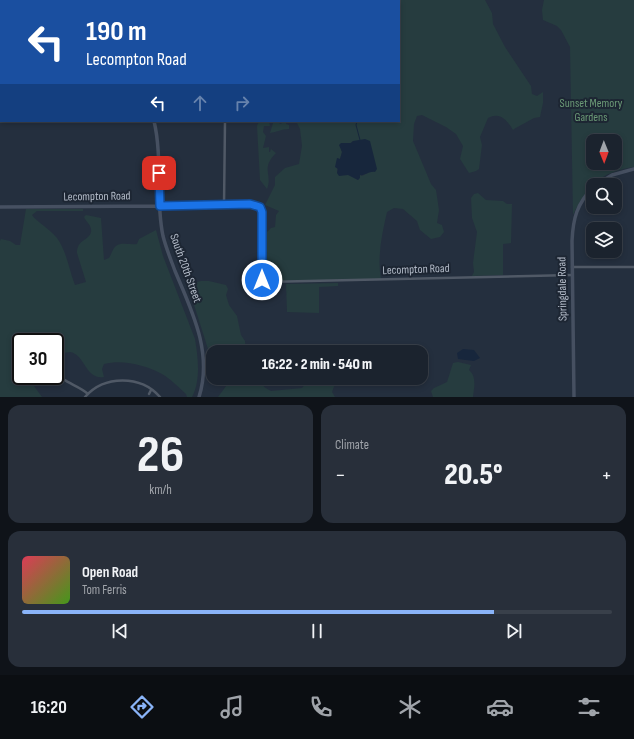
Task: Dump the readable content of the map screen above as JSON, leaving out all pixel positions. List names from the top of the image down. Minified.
{"streets":{"main road":["Lecompton Road","South 20th Street","Springdale Road"]},"crossings":[["Lecompton Road","South 20th Street"],["Lecompton Road","Springdale Road"]],"parks":["Sunset Memory Gardens"],"north":"bottom","page":{"turn":["190 m","Lecompton Road"],"limit":"30","trip":"16:22 · 2 min · 540 m","tile":[["26","km/h"],"Climate"],"heat":["−","20.5°","+"],"song":["Open Road","Tom Ferris"],"tabs":"16:20"}}
